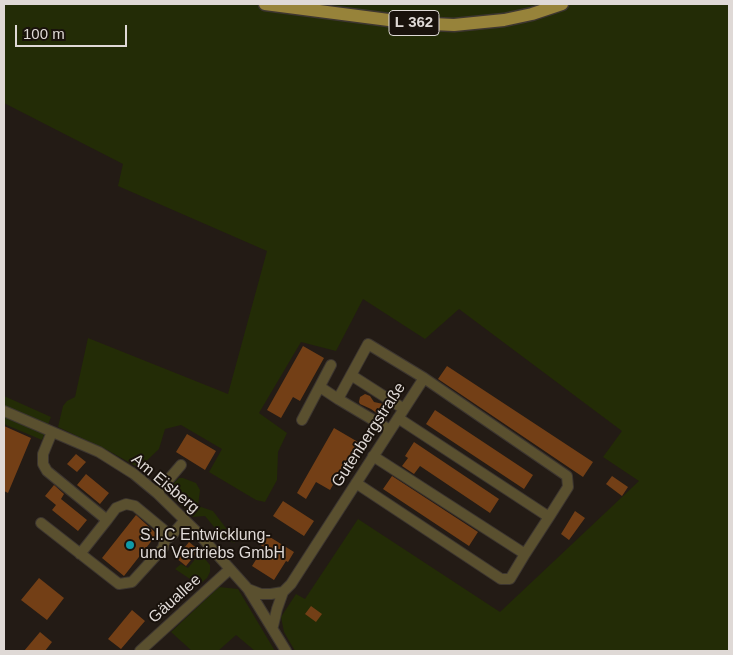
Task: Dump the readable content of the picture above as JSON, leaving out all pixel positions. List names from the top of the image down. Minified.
{"streets":{"main road":["L 362"],"street":["Gutenbergstraße","Am Eisberg","Gäuallee"]},"crossings":[["Gutenbergstraße","Am Eisberg"],["Am Eisberg","Gäuallee"]],"places":["S.I.C Entwicklung- und Vertriebs GmbH"],"scale_bar":"100 m"}
